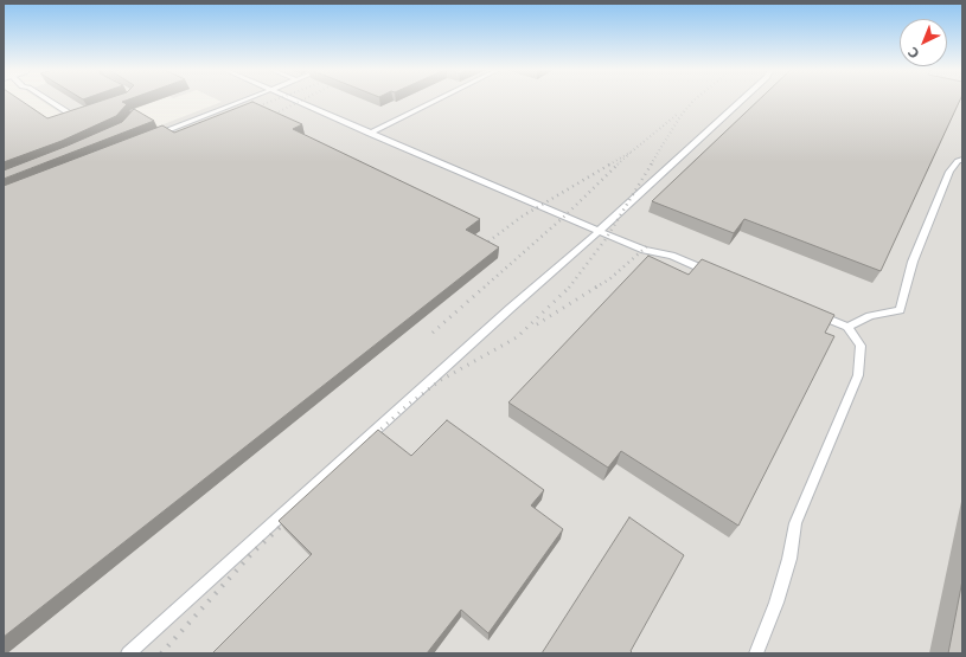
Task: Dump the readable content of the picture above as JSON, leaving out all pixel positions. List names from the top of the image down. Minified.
{"north":"bottom left"}
